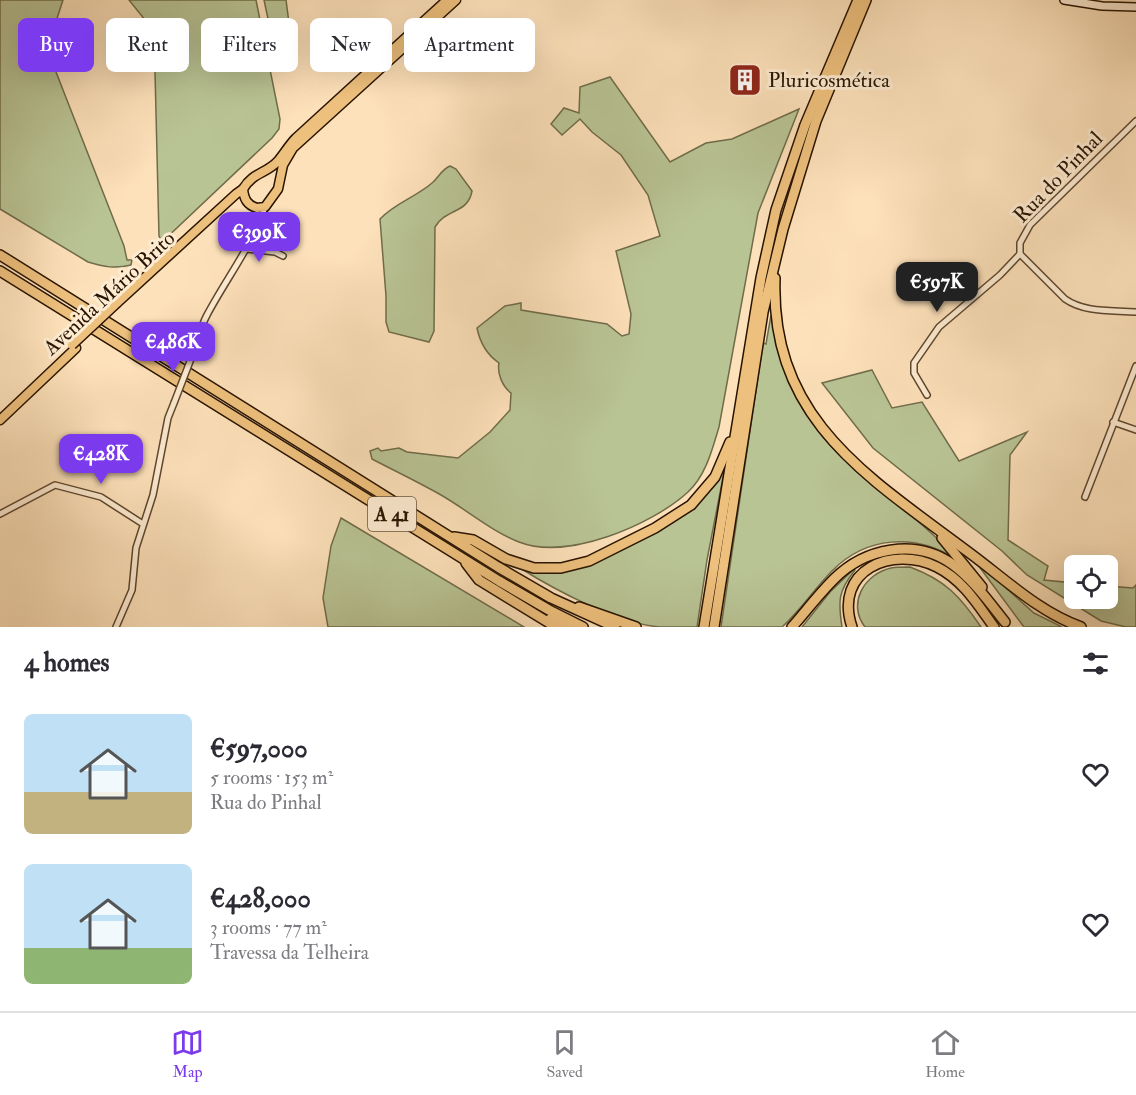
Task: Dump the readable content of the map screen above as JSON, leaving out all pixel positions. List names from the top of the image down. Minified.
{"streets":{"highway":["A 41"],"main road":["Avenida Mário Brito"],"street":["Rua do Pinhal"]},"places":{"building":["Pluricosmética"]},"page":{"chip":["Buy","Rent","Filters","New","Apartment"],"price":["€399K","€597K","€486K","€428K"],"heading":"4 homes","list":[{"name":"€597,000","note":"5 rooms · 153 m² · Rua do Pinhal"},{"name":"€428,000","note":"3 rooms · 77 m² · Travessa da Telheira"}],"tabs":["Map","Saved","Home"]}}
